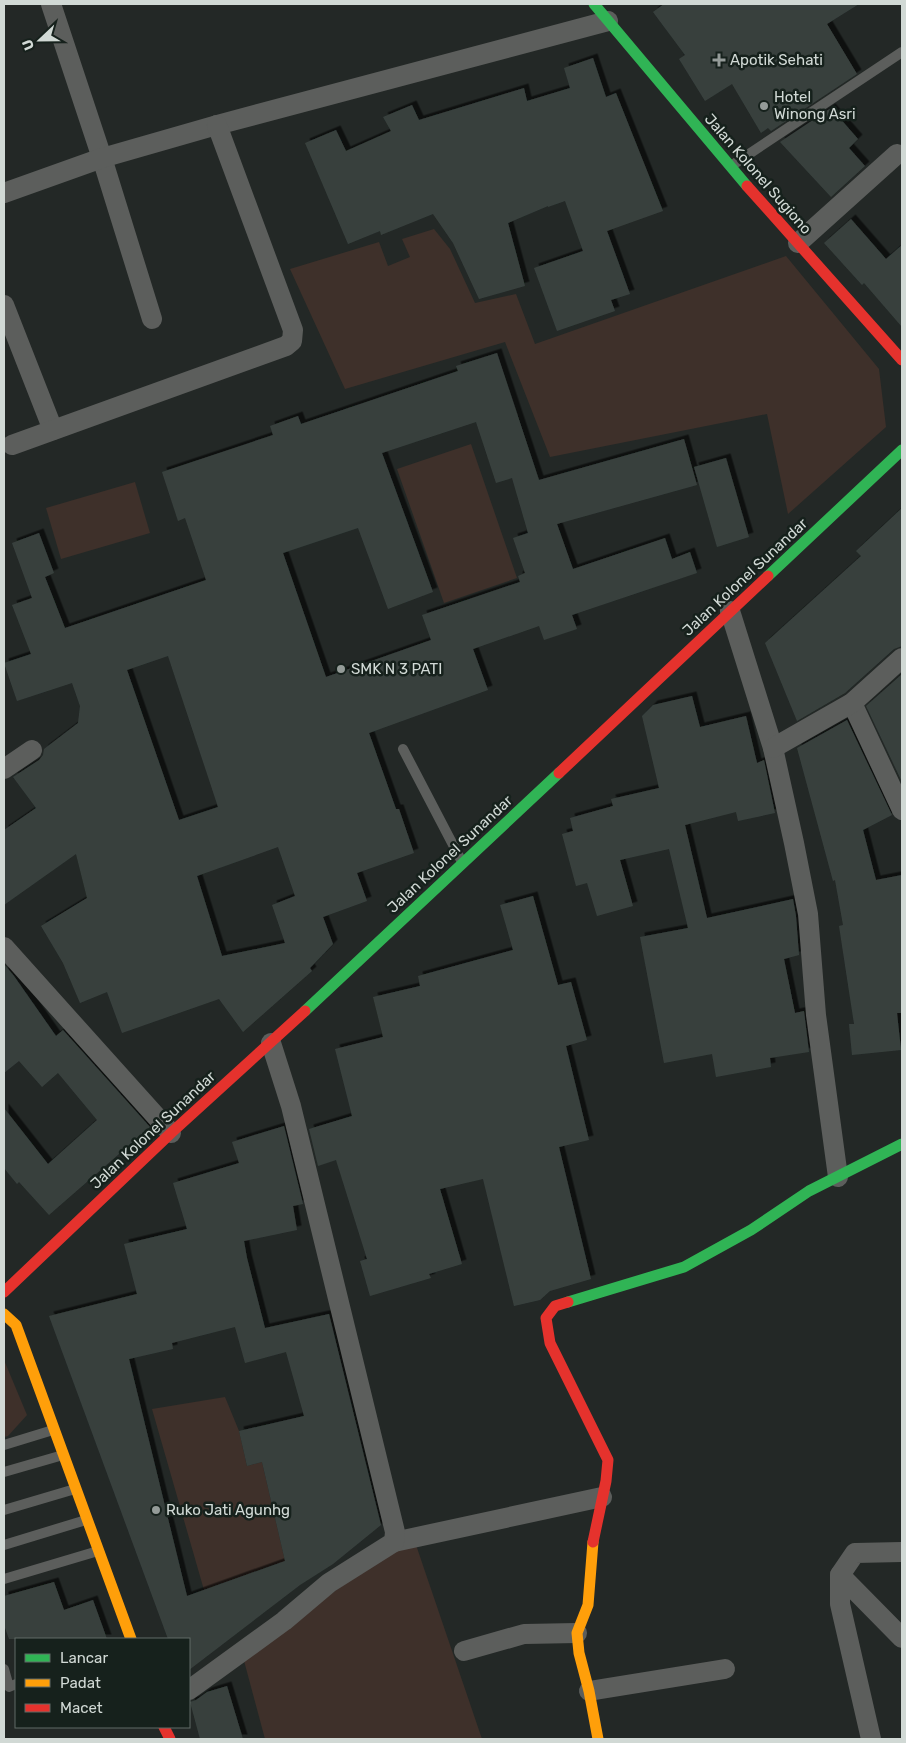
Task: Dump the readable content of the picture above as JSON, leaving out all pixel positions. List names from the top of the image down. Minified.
{"streets":{"main road":["Jalan Kolonel Sugiono","Jalan Kolonel Sunandar"]},"places":{"health":["Apotik Sehati"],"other":["Hotel Winong Asri","SMK N 3 PATI","Ruko Jati Agunhg"]},"legend":["Lancar","Padat","Macet"],"north":"left"}
